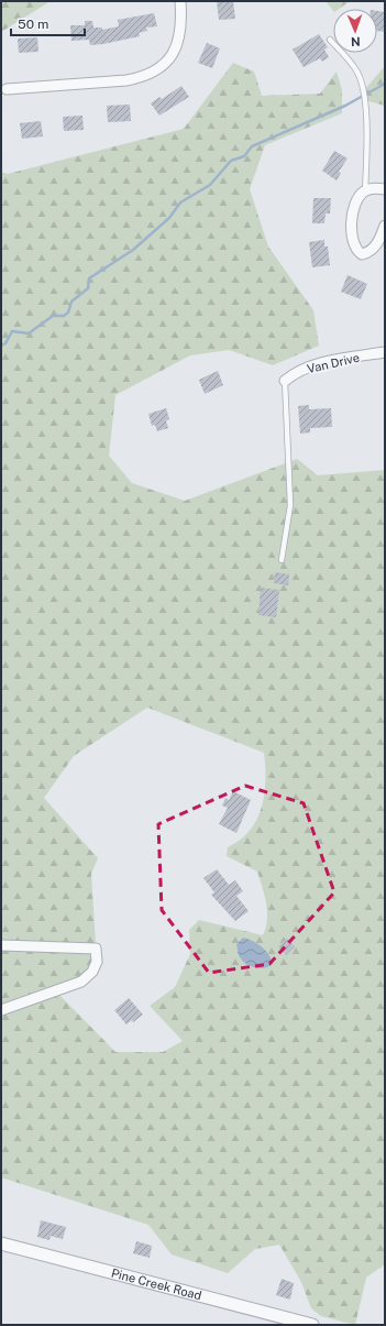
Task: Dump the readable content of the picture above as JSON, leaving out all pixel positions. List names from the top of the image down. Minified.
{"streets":{"street":["Van Drive","Pine Creek Road"]},"scale_bar":"50 m","north":"bottom"}
